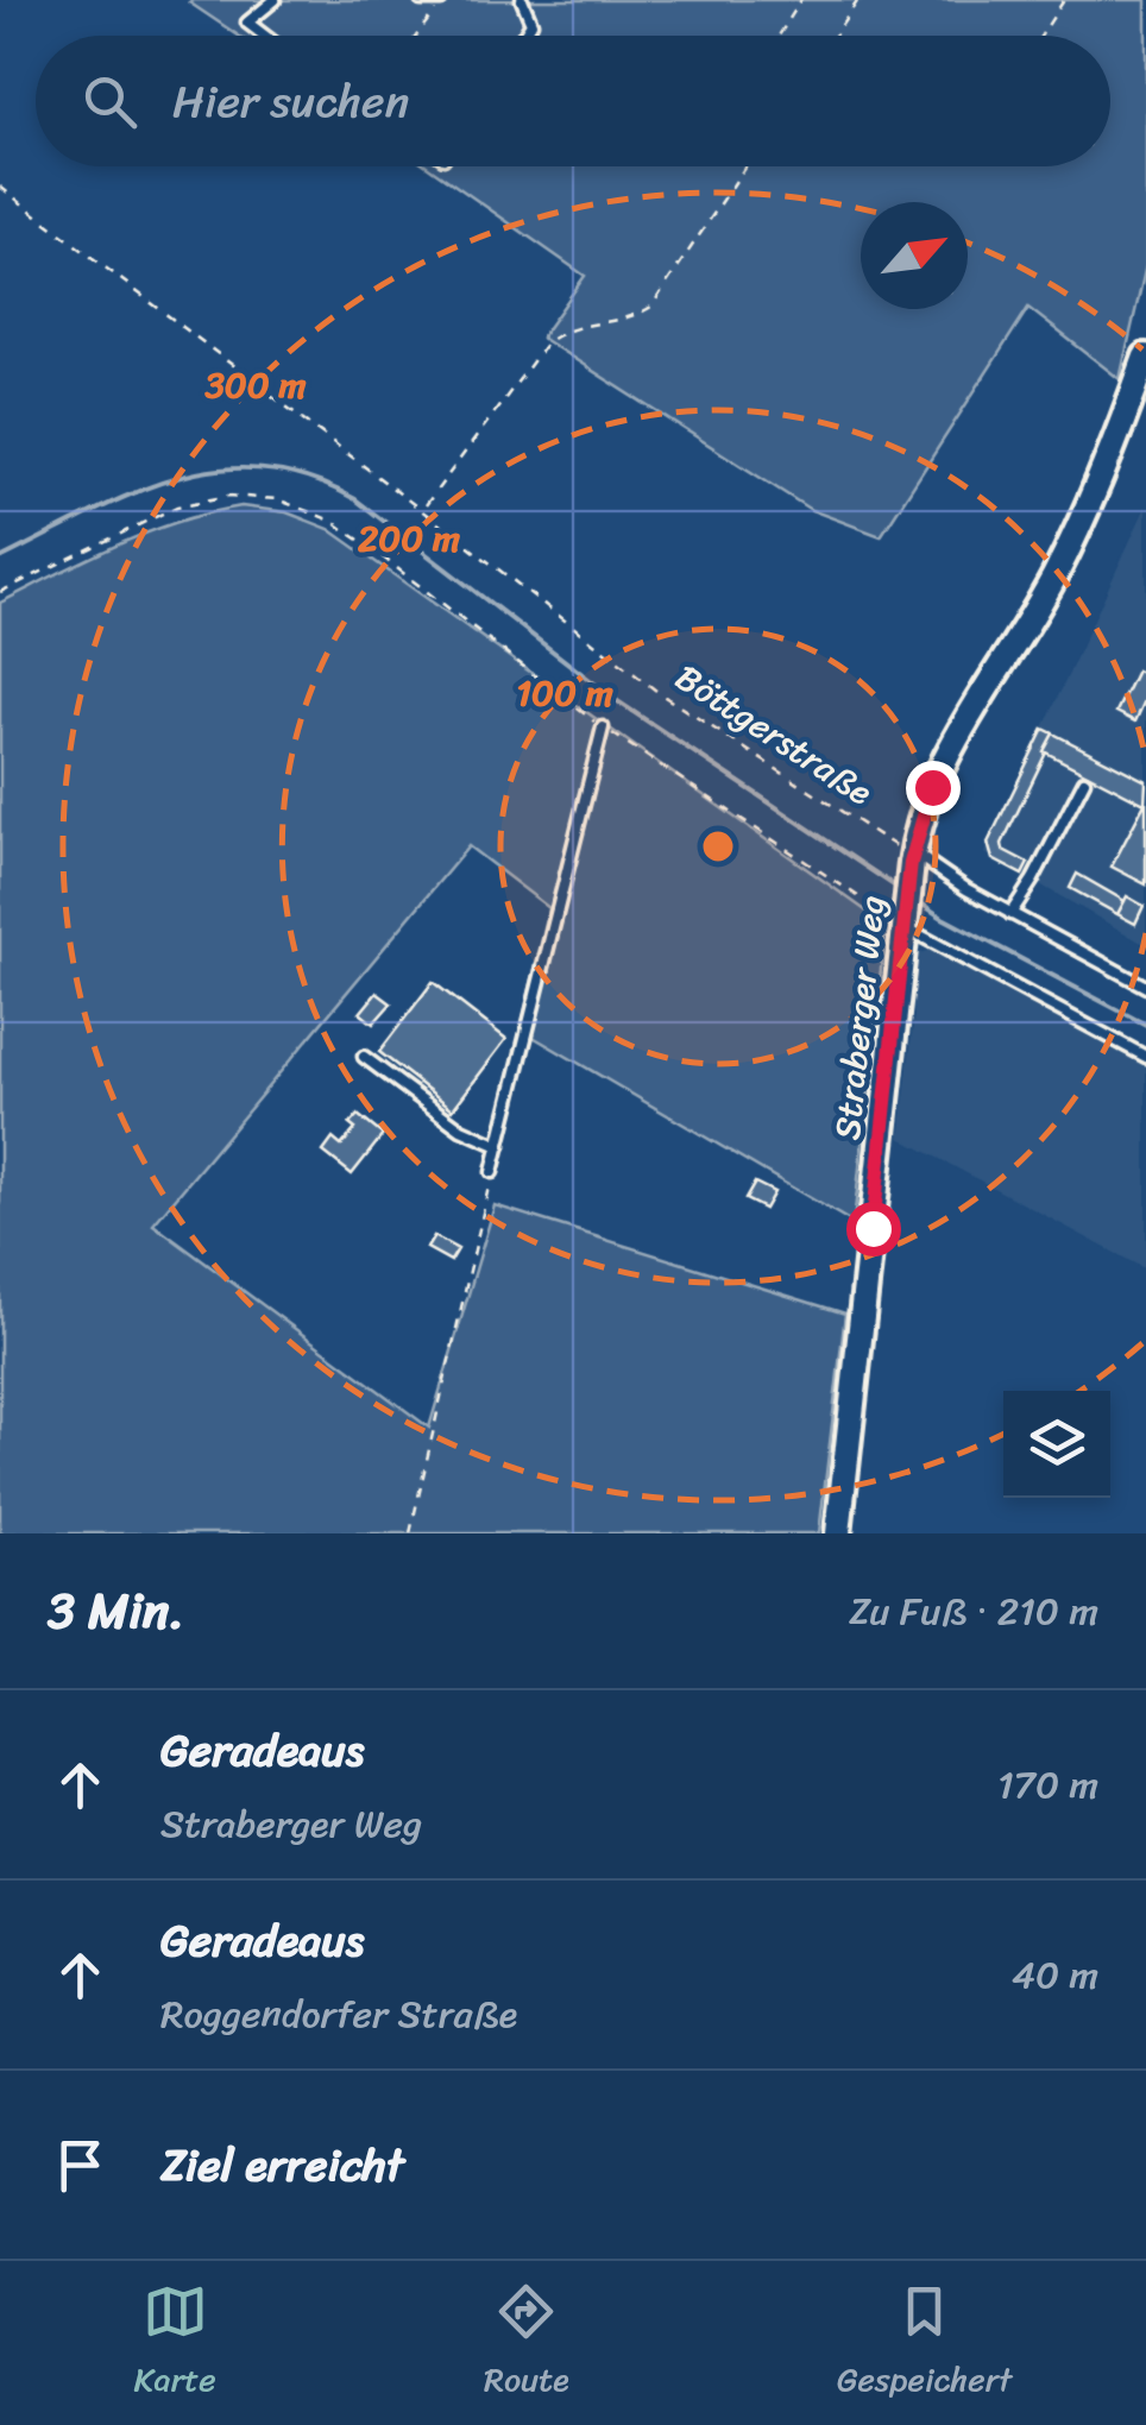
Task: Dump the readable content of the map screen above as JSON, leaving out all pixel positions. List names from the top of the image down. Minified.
{"streets":{"main road":["Straberger Weg"],"path":["Böttgerstraße"]},"crossings":[["Böttgerstraße","Straberger Weg"]],"north":"top right","page":{"search":"Hier suchen","heading":["3 Min.","Zu Fuß · 210 m"],"list":[["Geradeaus","Straberger Weg","170 m"],["Geradeaus","Roggendorfer Straße","40 m"],"Ziel erreicht"],"nav":["Karte","Route","Gespeichert"]},"rings":["300 m","200 m","100 m"]}
